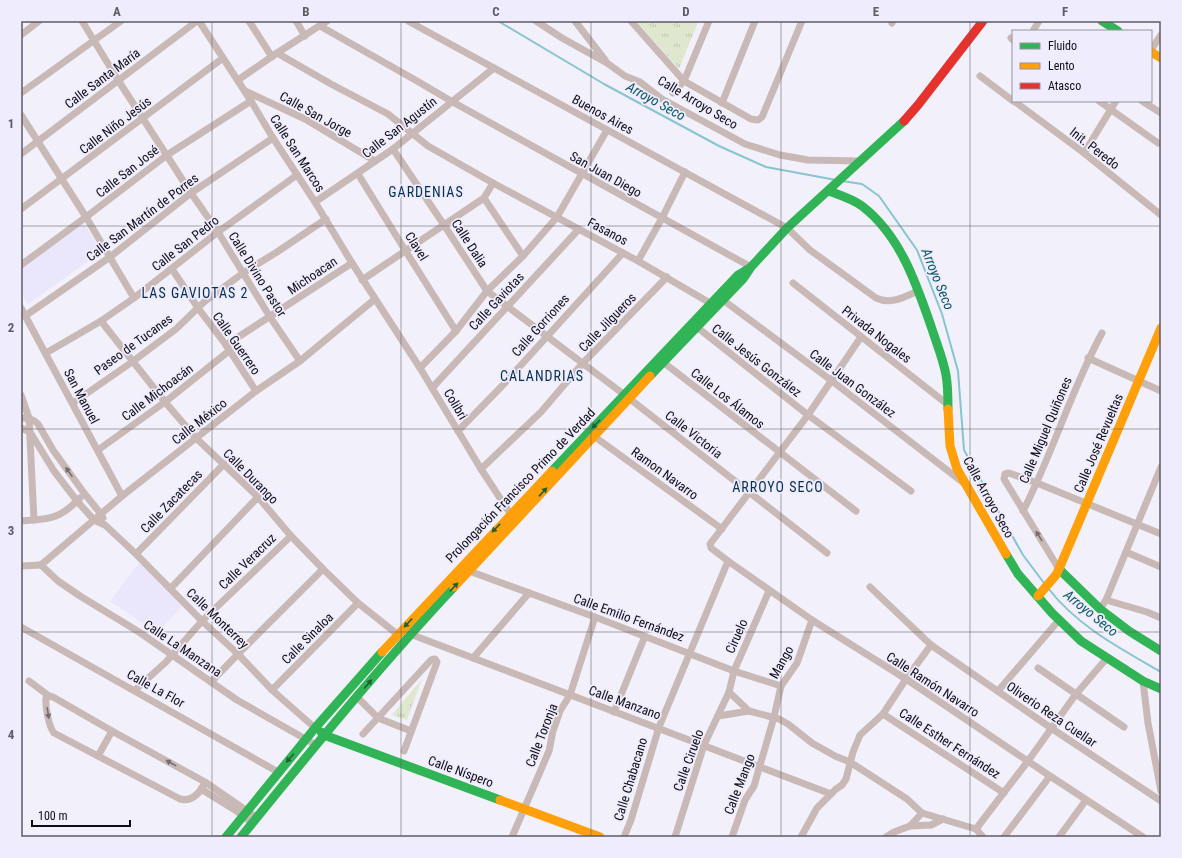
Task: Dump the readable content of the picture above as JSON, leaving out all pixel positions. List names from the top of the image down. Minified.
{"streets":{"main road":["Calle Arroyo Seco","Calle José Revueltas","Prolongación Francisco Primo de Verdad","Calle Níspero"],"street":["Calle Santa María","Calle San Jorge","Buenos Aires","Calle Niño Jesús","Calle San Agustín","Init. Peredo","Calle San Marcos","Calle San José","San Juan Diego","Calle San Martín de Porres","Fasanos","Calle San Pedro","Calle Dalia","Clavel","Calle Divino Pastor","Michoacan","Calle Gaviotas","Calle Jilgueros","Calle Gorriones","Privada Nogales","Calle Guerrero","Paseo de Tucanes","Calle Jesús González","Calle Juan González","Calle Michoacán","San Manuel","Calle Los Álamos","Colibri","Calle México","Calle Miguel Quiñones","Calle Victoria","Ramon Navarro","Calle Durango","Calle Zacatecas","Calle Veracruz","Calle Emilio Fernández","Calle Monterrey","Ciruelo","Calle Sinaloa","Calle La Manzana","Mango","Calle Ramón Navarro","Calle La Flor","Calle Manzano","Oliverio Reza Cuellar","Calle Toronja","Calle Esther Fernández","Calle Ciruelo","Calle Chabacano","Calle Mango"]},"crossings":[["Calle Santa María","Calle San Marcos"],["Calle Santa María","Calle Divino Pastor"],["Calle Arroyo Seco","Buenos Aires"],["Calle Arroyo Seco","Privada Nogales"],["Calle Arroyo Seco","Calle Juan González"],["Calle Arroyo Seco","Calle Miguel Quiñones"],["Calle Arroyo Seco","Calle José Revueltas"],["Calle Arroyo Seco","Prolongación Francisco Primo de Verdad"],["Calle San Jorge","Calle San Agustín"],["Calle San Jorge","Calle San Marcos"],["Buenos Aires","Calle San Agustín"],["Buenos Aires","Prolongación Francisco Primo de Verdad"],["Calle Niño Jesús","Calle San Marcos"],["Calle Niño Jesús","Calle Divino Pastor"],["Calle San Agustín","Calle San Marcos"],["Calle San Agustín","San Juan Diego"],["Calle San Agustín","Fasanos"],["Calle San Agustín","Calle Dalia"],["Calle San Agustín","Clavel"],["Calle San Marcos","Calle San José"],["Calle San Marcos","Calle San Martín de Porres"],["Calle San Marcos","Calle San Pedro"],["Calle San Marcos","Michoacan"],["Calle San Marcos","Paseo de Tucanes"],["Calle San Marcos","Colibri"],["Calle San Marcos","Calle México"],["Calle San José","Calle Divino Pastor"],["San Juan Diego","Prolongación Francisco Primo de Verdad"],["Calle San Martín de Porres","Calle Divino Pastor"],["Calle San Martín de Porres","San Manuel"],["Fasanos","Calle Gaviotas"],["Fasanos","Calle Jilgueros"],["Fasanos","Calle Gorriones"],["Fasanos","Prolongación Francisco Primo de Verdad"],["Calle San Pedro","Calle Divino Pastor"],["Calle San Pedro","Calle Guerrero"],["Calle San Pedro","San Manuel"],["Calle San Pedro","Calle Durango"],["Calle Dalia","Calle Victoria"],["Calle Divino Pastor","Michoacan"],["Calle Divino Pastor","Paseo de Tucanes"],["Calle Divino Pastor","Calle México"],["Michoacan","Calle Guerrero"],["Michoacan","Calle Michoacán"],["Calle Gaviotas","Colibri"],["Calle Gaviotas","Calle Victoria"],["Calle Jilgueros","Colibri"],["Calle Jilgueros","Calle Victoria"],["Calle Gorriones","Colibri"],["Calle Gorriones","Calle Victoria"],["Calle Guerrero","Paseo de Tucanes"],["Calle Guerrero","Calle Michoacán"],["Calle Guerrero","Calle México"],["Paseo de Tucanes","San Manuel"],["Paseo de Tucanes","Calle Durango"],["Calle Jesús González","Prolongación Francisco Primo de Verdad"],["Calle Juan González","Prolongación Francisco Primo de Verdad"],["Calle Michoacán","San Manuel"],["Calle Michoacán","Calle Durango"],["San Manuel","Calle México"],["Calle Los Álamos","Prolongación Francisco Primo de Verdad"],["Colibri","Calle México"],["Colibri","Prolongación Francisco Primo de Verdad"],["Calle México","Calle Durango"],["Calle México","Calle Monterrey"],["Calle México","Calle La Manzana"],["Calle Victoria","Prolongación Francisco Primo de Verdad"],["Ramon Navarro","Prolongación Francisco Primo de Verdad"],["Ramon Navarro","Calle Ramón Navarro"],["Calle Durango","Prolongación Francisco Primo de Verdad"],["Calle Durango","Calle Zacatecas"],["Calle Durango","Calle Veracruz"],["Calle Durango","Calle Sinaloa"],["Prolongación Francisco Primo de Verdad","Calle Emilio Fernández"],["Prolongación Francisco Primo de Verdad","Calle Monterrey"],["Prolongación Francisco Primo de Verdad","Calle La Manzana"],["Prolongación Francisco Primo de Verdad","Calle La Flor"],["Prolongación Francisco Primo de Verdad","Calle Manzano"],["Prolongación Francisco Primo de Verdad","Calle Níspero"],["Calle Zacatecas","Calle Monterrey"],["Calle Veracruz","Calle Monterrey"],["Calle Veracruz","Calle La Manzana"],["Calle Veracruz","Calle La Flor"],["Calle Emilio Fernández","Ciruelo"],["Calle Emilio Fernández","Mango"],["Calle Emilio Fernández","Calle Toronja"],["Calle Emilio Fernández","Calle Chabacano"],["Calle Monterrey","Calle Sinaloa"],["Calle Monterrey","Calle Níspero"],["Ciruelo","Calle Ramón Navarro"],["Ciruelo","Calle Ciruelo"],["Mango","Calle Ramón Navarro"],["Mango","Calle Mango"],["Calle Ramón Navarro","Calle Chabacano"],["Calle Manzano","Calle Toronja"],["Calle Manzano","Calle Ciruelo"],["Calle Manzano","Calle Chabacano"],["Calle Manzano","Calle Mango"],["Calle Toronja","Calle Níspero"]],"districts":["GARDENIAS","LAS GAVIOTAS 2","CALANDRIAS","ARROYO SECO"],"water":["Arroyo Seco"],"legend":["Fluido","Lento","Atasco"],"scale_bar":"100 m","grid":{"columns":["A","B","C","D","E","F"],"rows":["1","2","3","4"]}}
